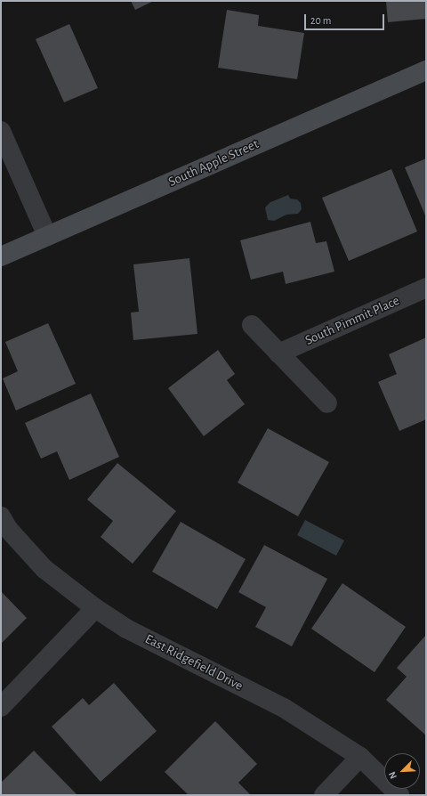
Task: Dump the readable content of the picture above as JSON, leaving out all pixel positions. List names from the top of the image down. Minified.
{"streets":{"main road":["South Apple Street"],"street":["South Pimmit Place","East Ridgefield Drive"]},"scale_bar":"20 m","north":"bottom left"}
